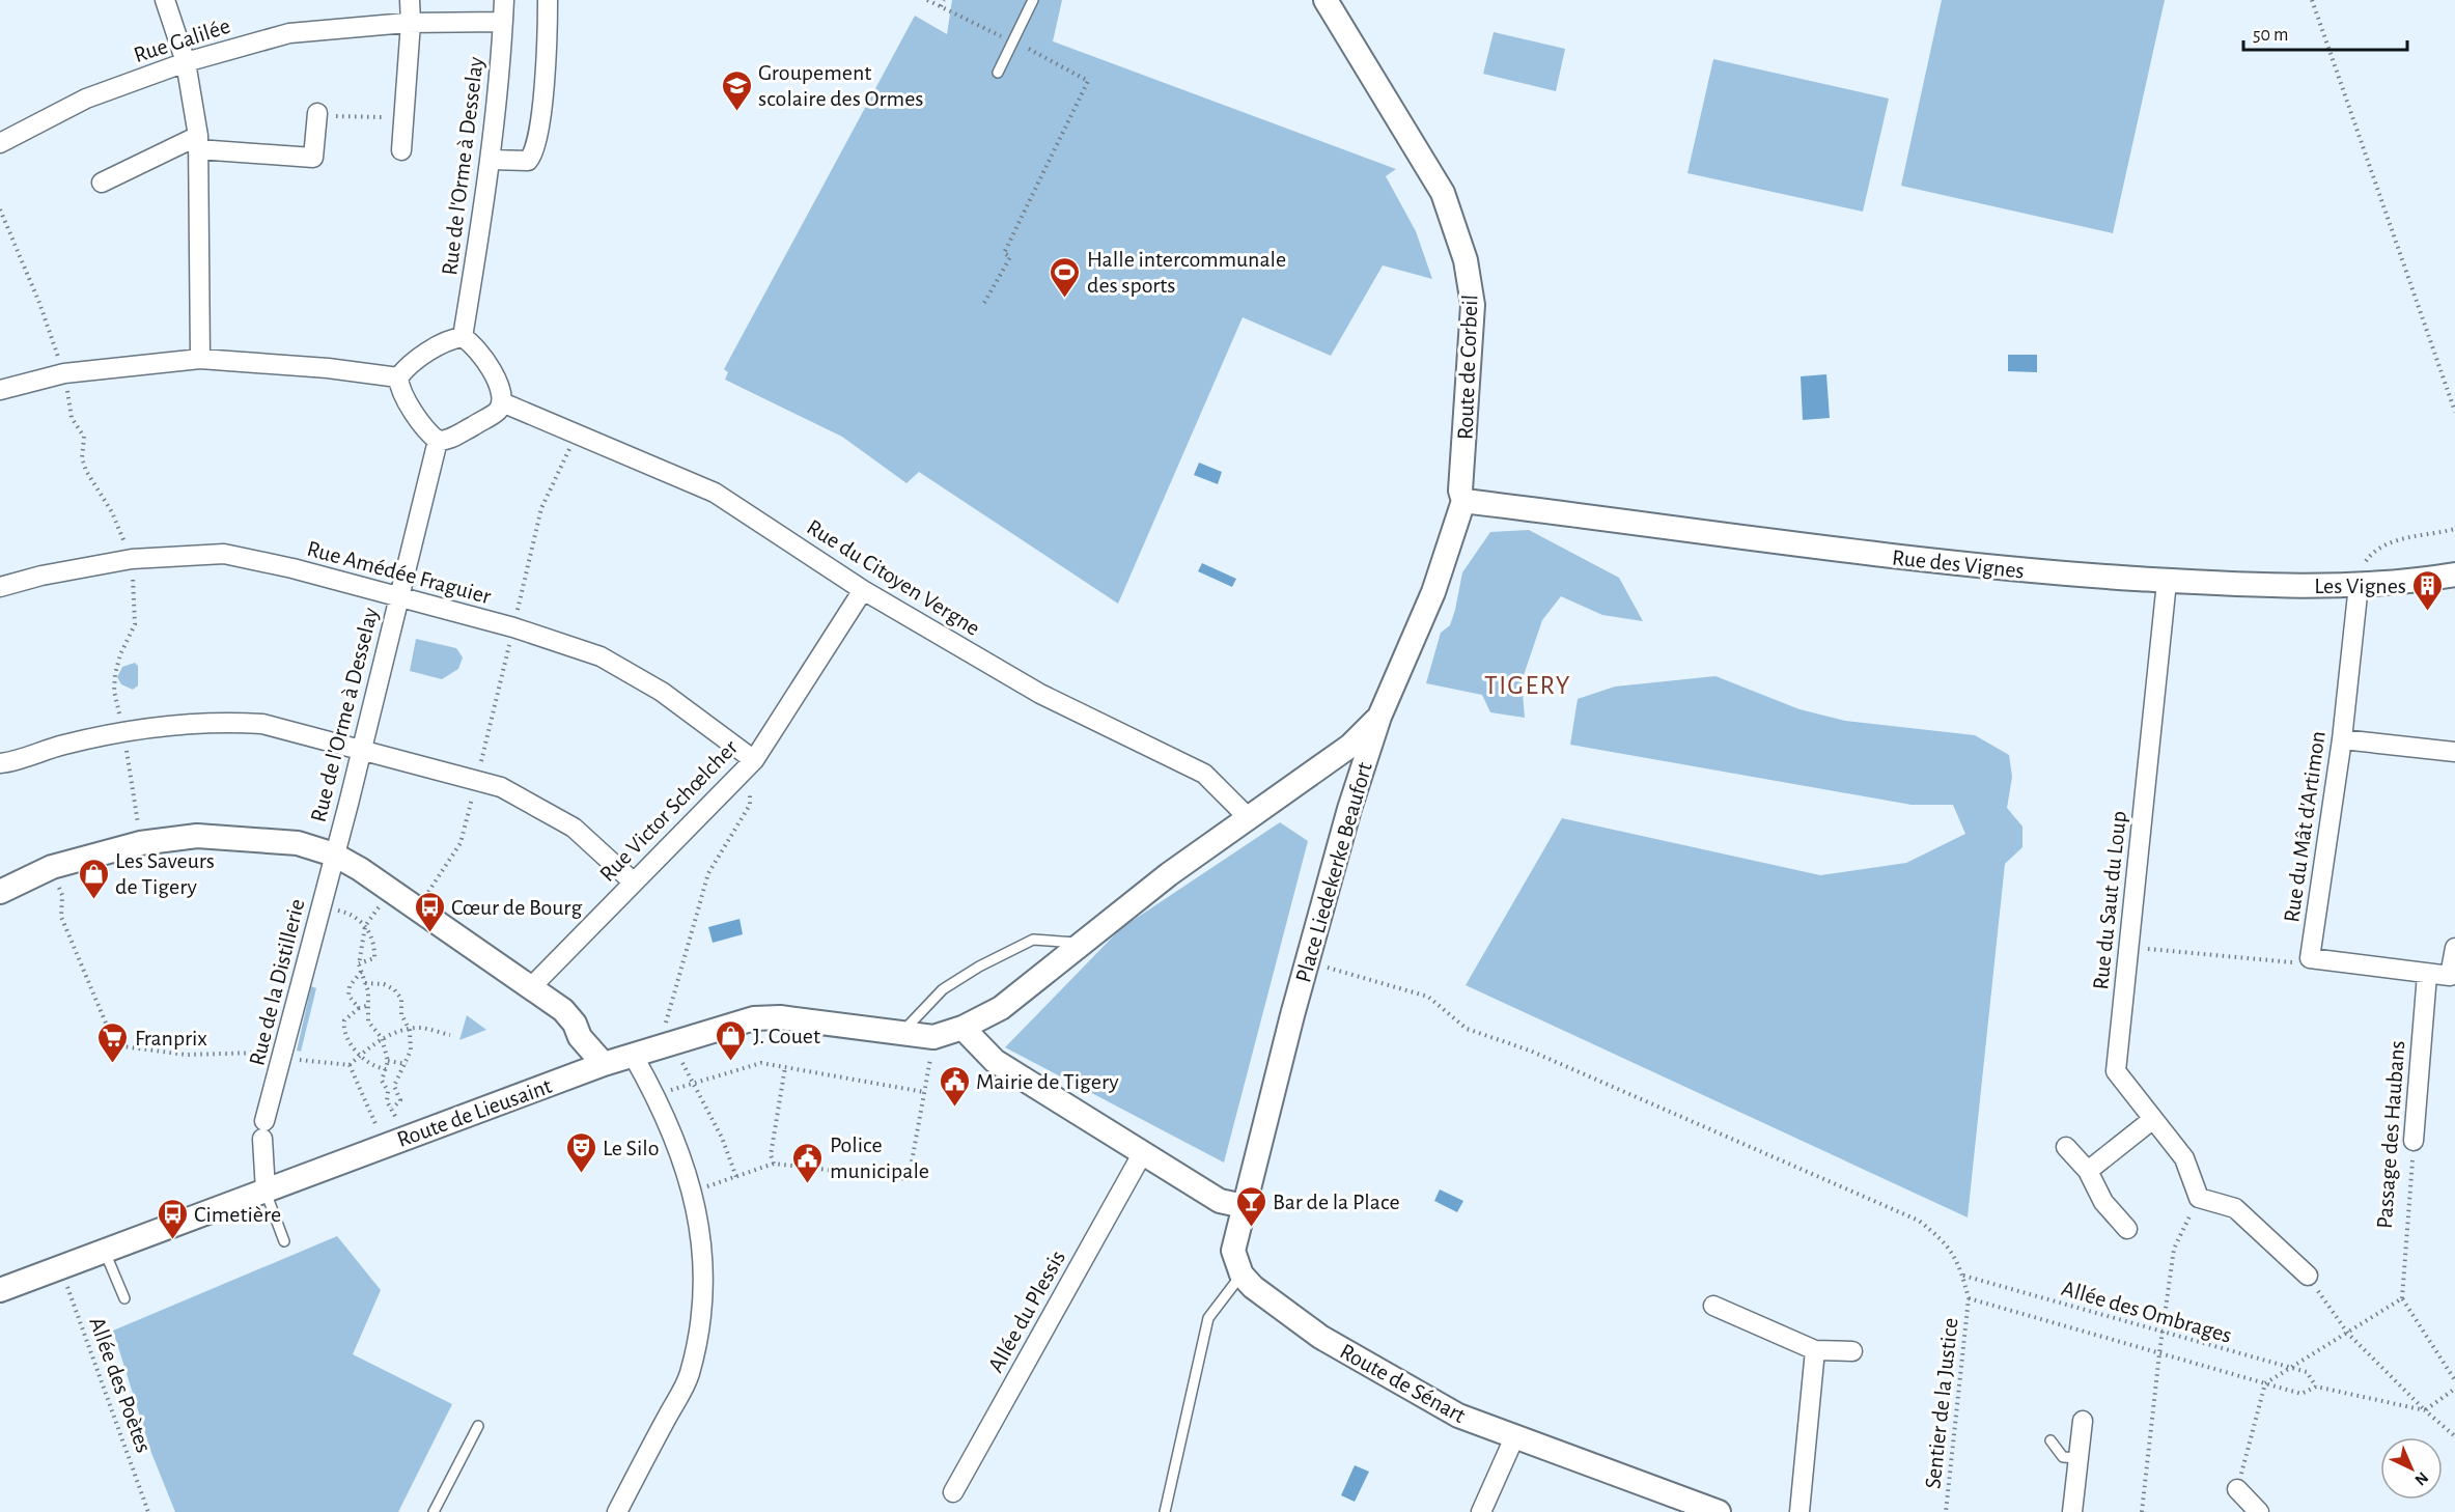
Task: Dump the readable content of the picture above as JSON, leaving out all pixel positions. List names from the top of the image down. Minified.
{"streets":{"street":["Rue Galilée","Rue de l'Orme à Desselay","Route de Corbeil","Rue des Vignes","Rue Amédée Fraguier","Rue du Citoyen Vergne","Rue Victor Schœlcher","Rue du Mât d'Artimon","Place Liedekerke Beaufort","Rue du Saut du Loup","Rue de la Distillerie","Route de Lieusaint","Passage des Haubans","Allée du Plessis","Route de Sénart"],"path":["Allée des Ombrages","Allée des Poètes","Sentier de la Justice"]},"crossings":[["Rue Galilée","Rue de l'Orme à Desselay"],["Rue de l'Orme à Desselay","Rue Amédée Fraguier"],["Rue de l'Orme à Desselay","Rue du Citoyen Vergne"],["Rue de l'Orme à Desselay","Rue de la Distillerie"],["Route de Corbeil","Rue des Vignes"],["Route de Corbeil","Place Liedekerke Beaufort"],["Rue des Vignes","Rue du Mât d'Artimon"],["Rue des Vignes","Rue du Saut du Loup"],["Rue Amédée Fraguier","Rue Victor Schœlcher"],["Rue du Citoyen Vergne","Rue Victor Schœlcher"],["Rue du Citoyen Vergne","Place Liedekerke Beaufort"],["Place Liedekerke Beaufort","Route de Lieusaint"],["Place Liedekerke Beaufort","Sentier de la Justice"],["Rue de la Distillerie","Route de Lieusaint"],["Route de Lieusaint","Allée des Poètes"],["Allée des Ombrages","Sentier de la Justice"]],"districts":["TIGERY"],"places":{"school or university":["Groupement scolaire des Ormes"],"sports":["Halle intercommunale des sports"],"building":["Les Vignes"],"shop":["Les Saveurs de Tigery","J. Couet"],"bus stop":["Cœur de Bourg","Cimetière"],"supermarket":["Franprix"],"public building":["Mairie de Tigery","Police municipale"],"theatre":["Le Silo"],"bar":["Bar de la Place"]},"scale_bar":"50 m","north":"bottom right"}
